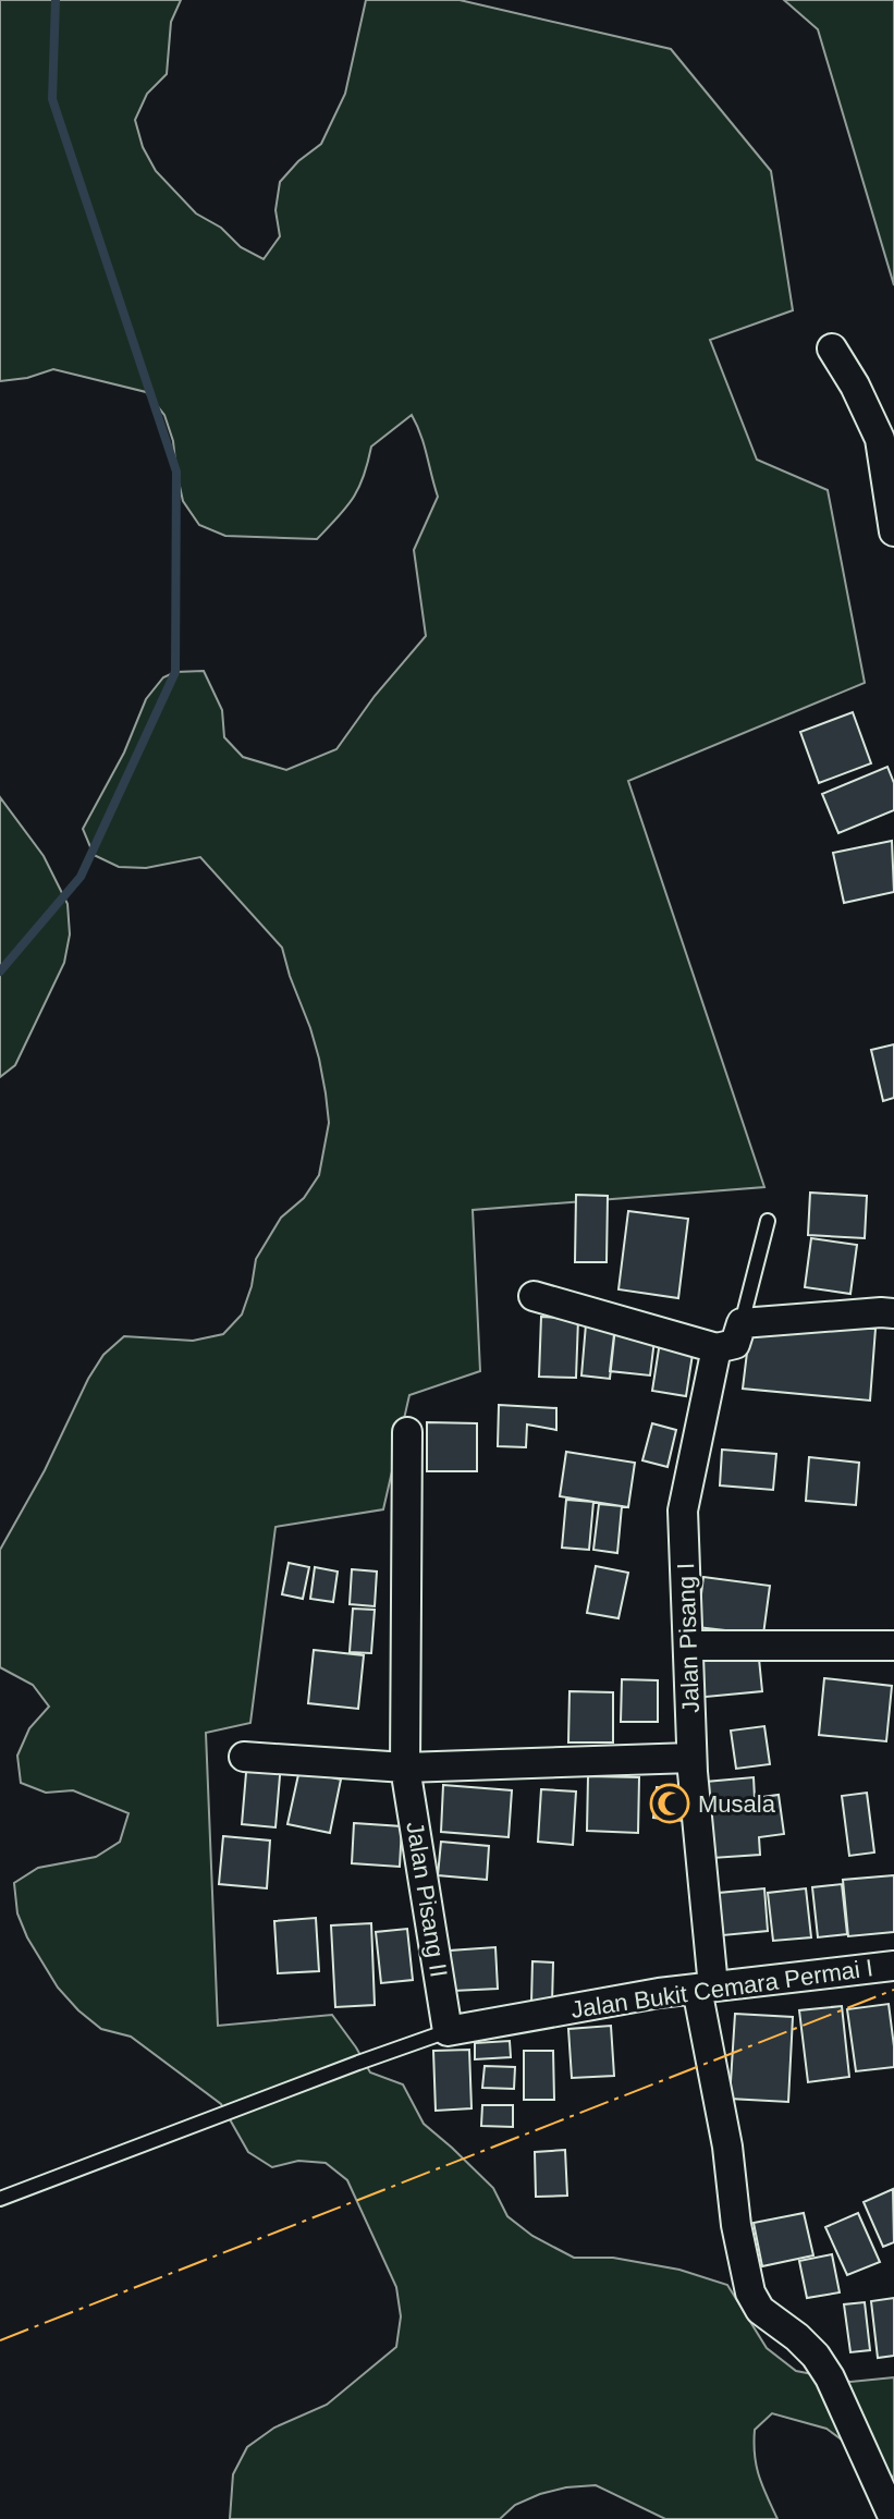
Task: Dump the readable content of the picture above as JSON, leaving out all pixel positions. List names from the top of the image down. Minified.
{"streets":{"street":["Jalan Pisang I","Jalan Pisang II","Jalan Bukit Cemara Permai I"]},"crossings":[["Jalan Pisang I","Jalan Bukit Cemara Permai I"],["Jalan Pisang II","Jalan Bukit Cemara Permai I"]],"places":{"mosque":["Musala"]}}
